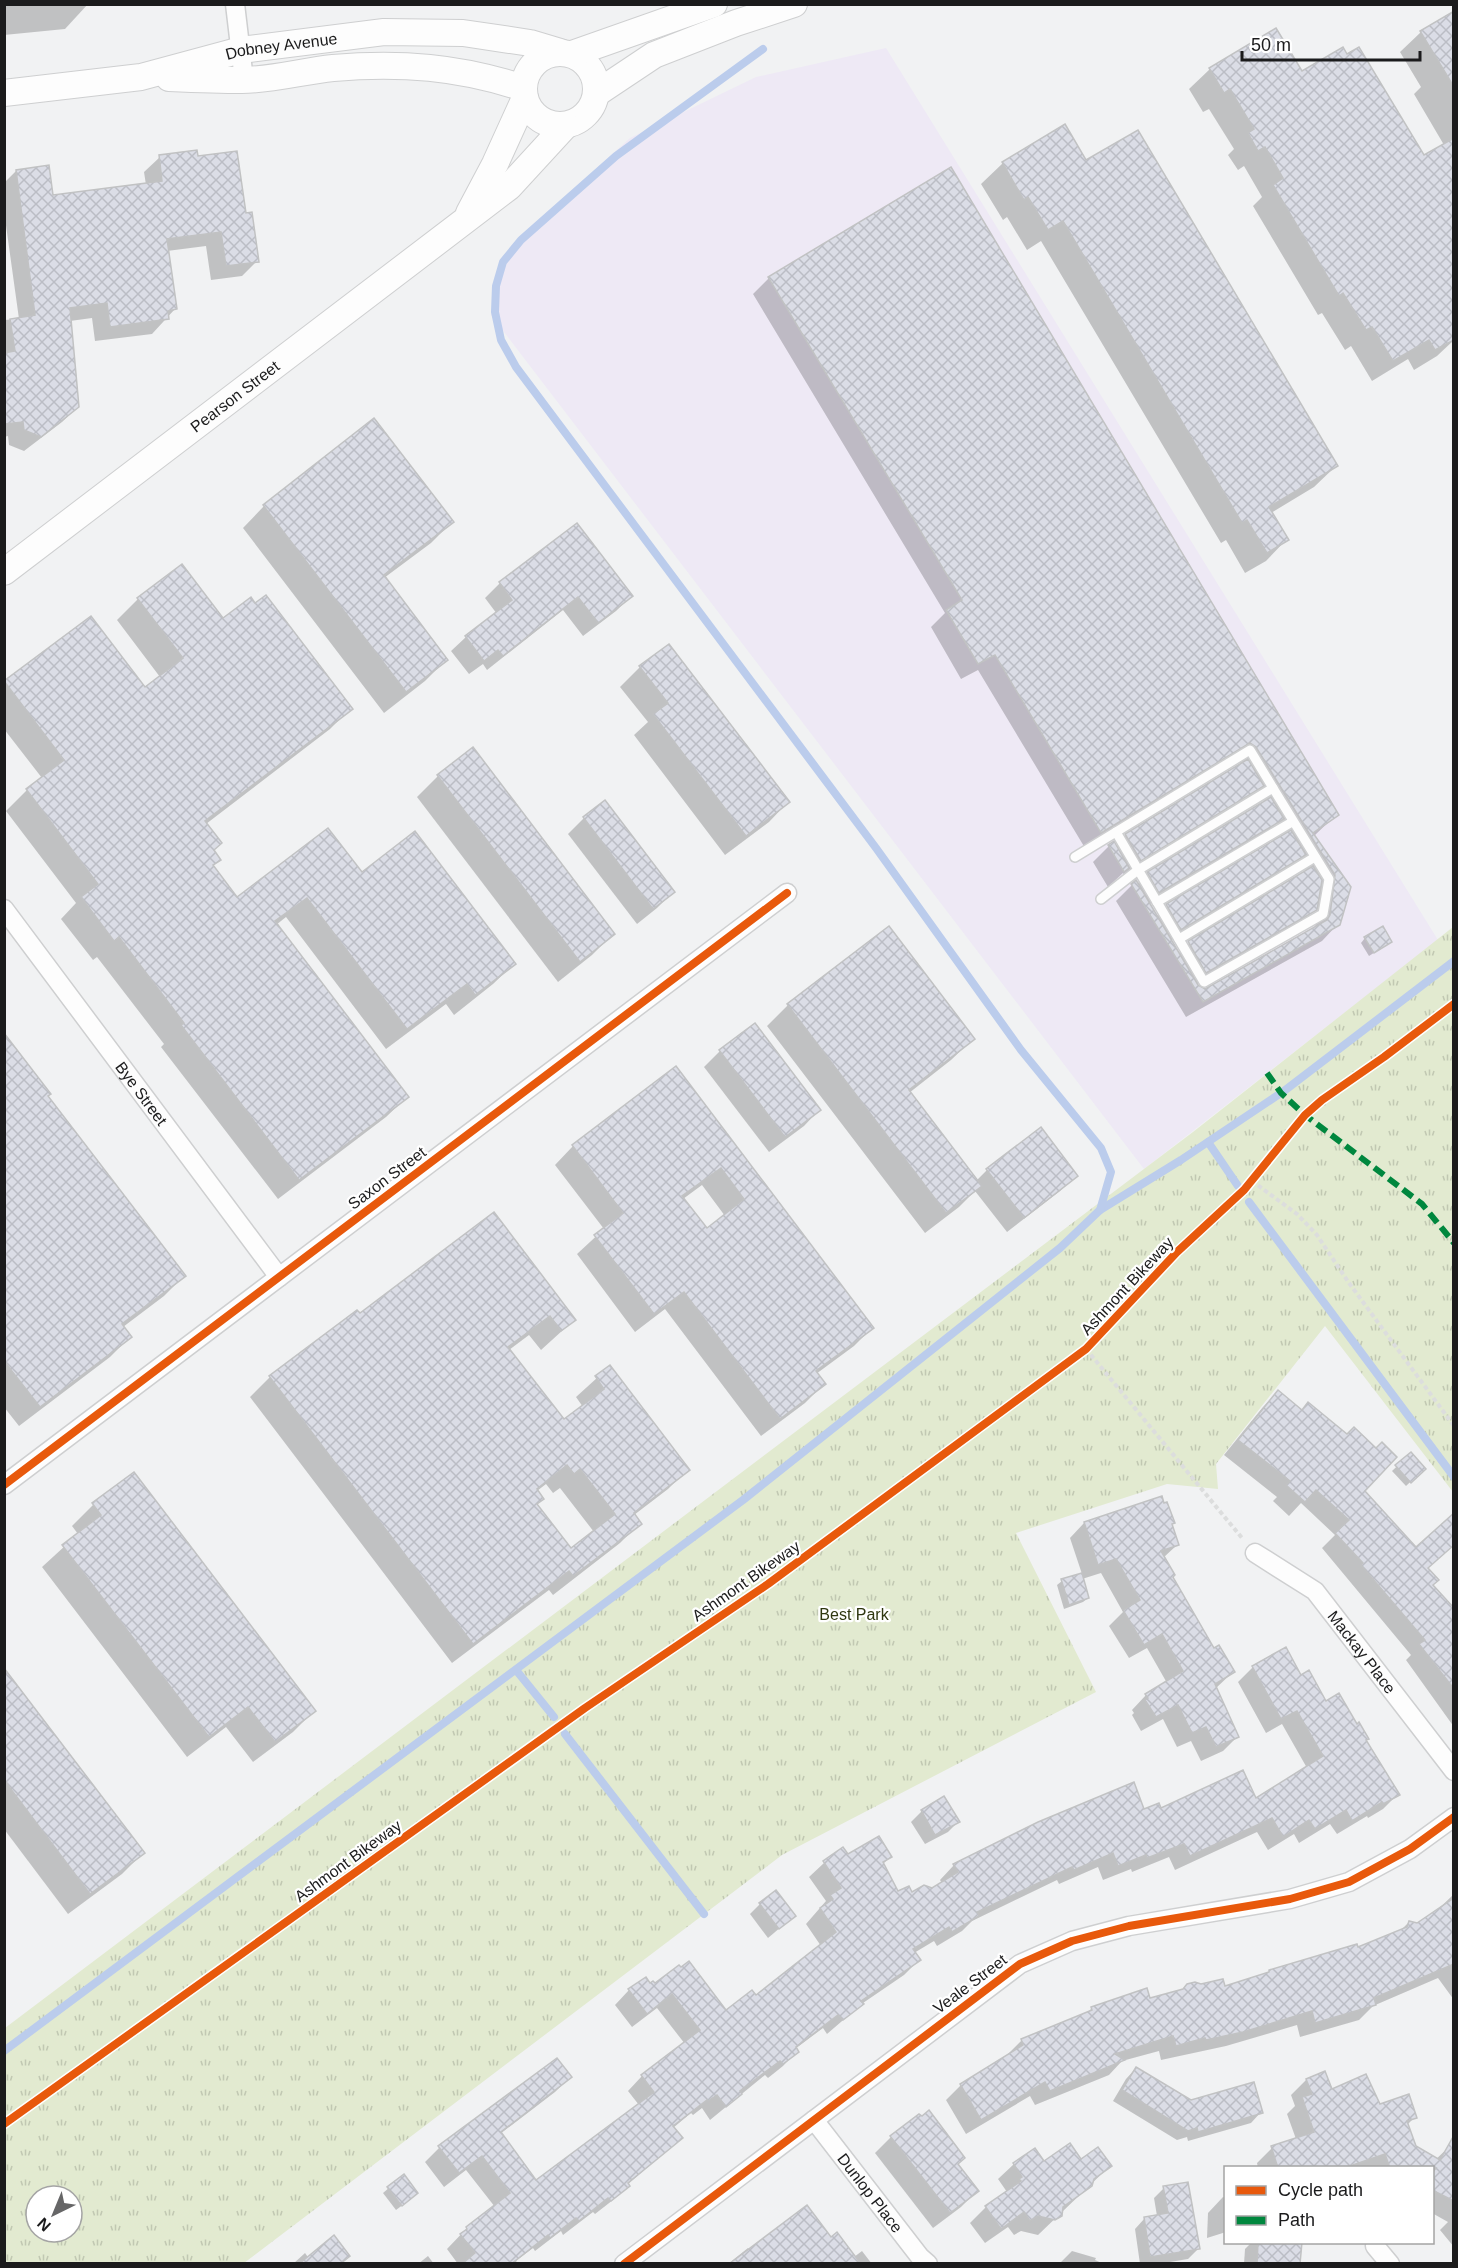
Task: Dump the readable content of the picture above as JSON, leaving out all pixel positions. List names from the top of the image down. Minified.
{"streets":{"main road":["Dobney Avenue","Pearson Street"],"street":["Bye Street","Saxon Street","Mackay Place","Veale Street","Dunlop Place"],"cycle path":["Ashmont Bikeway"]},"crossings":[["Dobney Avenue","Pearson Street"],["Bye Street","Saxon Street"],["Veale Street","Dunlop Place"]],"parks":["Best Park"],"legend":["Cycle path","Path"],"scale_bar":"50 m","north":"bottom left"}
